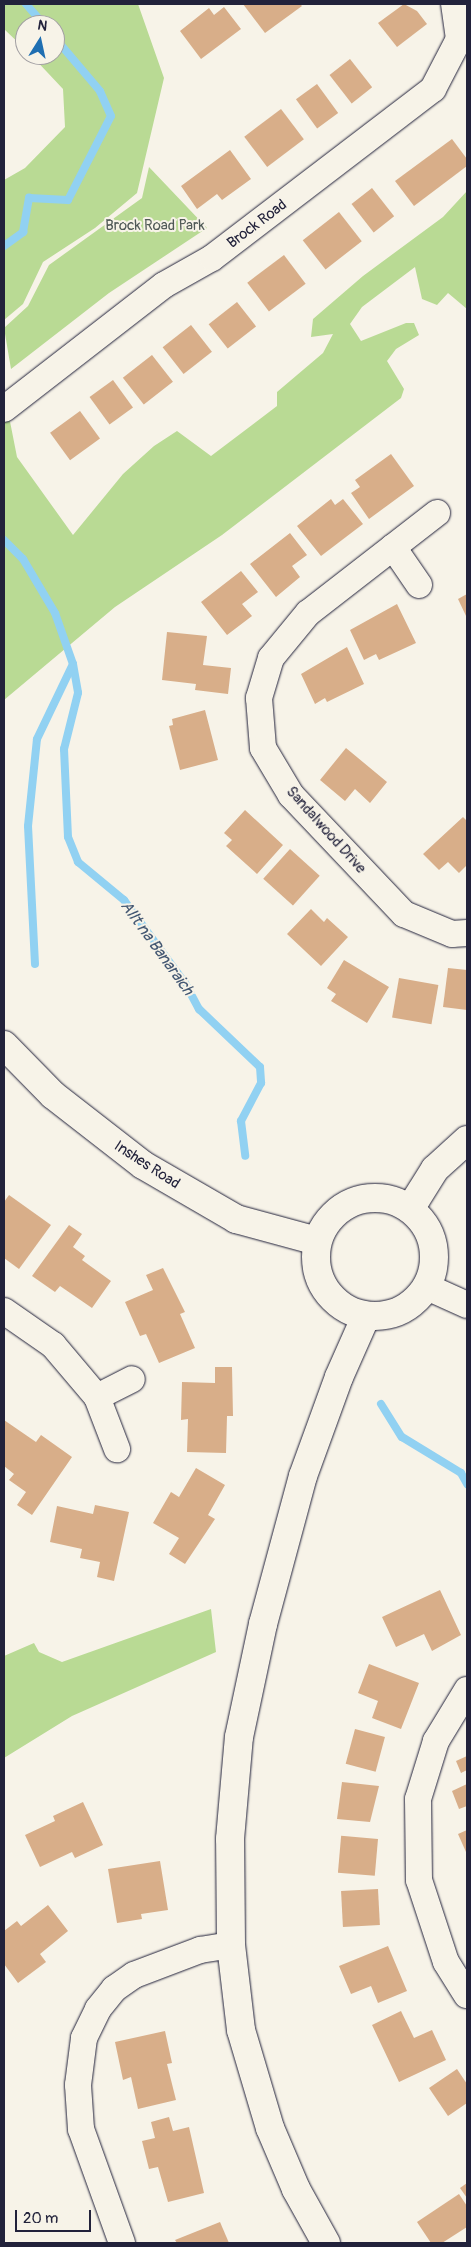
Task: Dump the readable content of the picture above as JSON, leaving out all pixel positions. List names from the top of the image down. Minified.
{"streets":{"street":["Brock Road","Sandalwood Drive","Inshes Road"]},"water":["Allt na Banaraich"],"parks":["Brock Road Park"],"scale_bar":"20 m","north":"top"}
